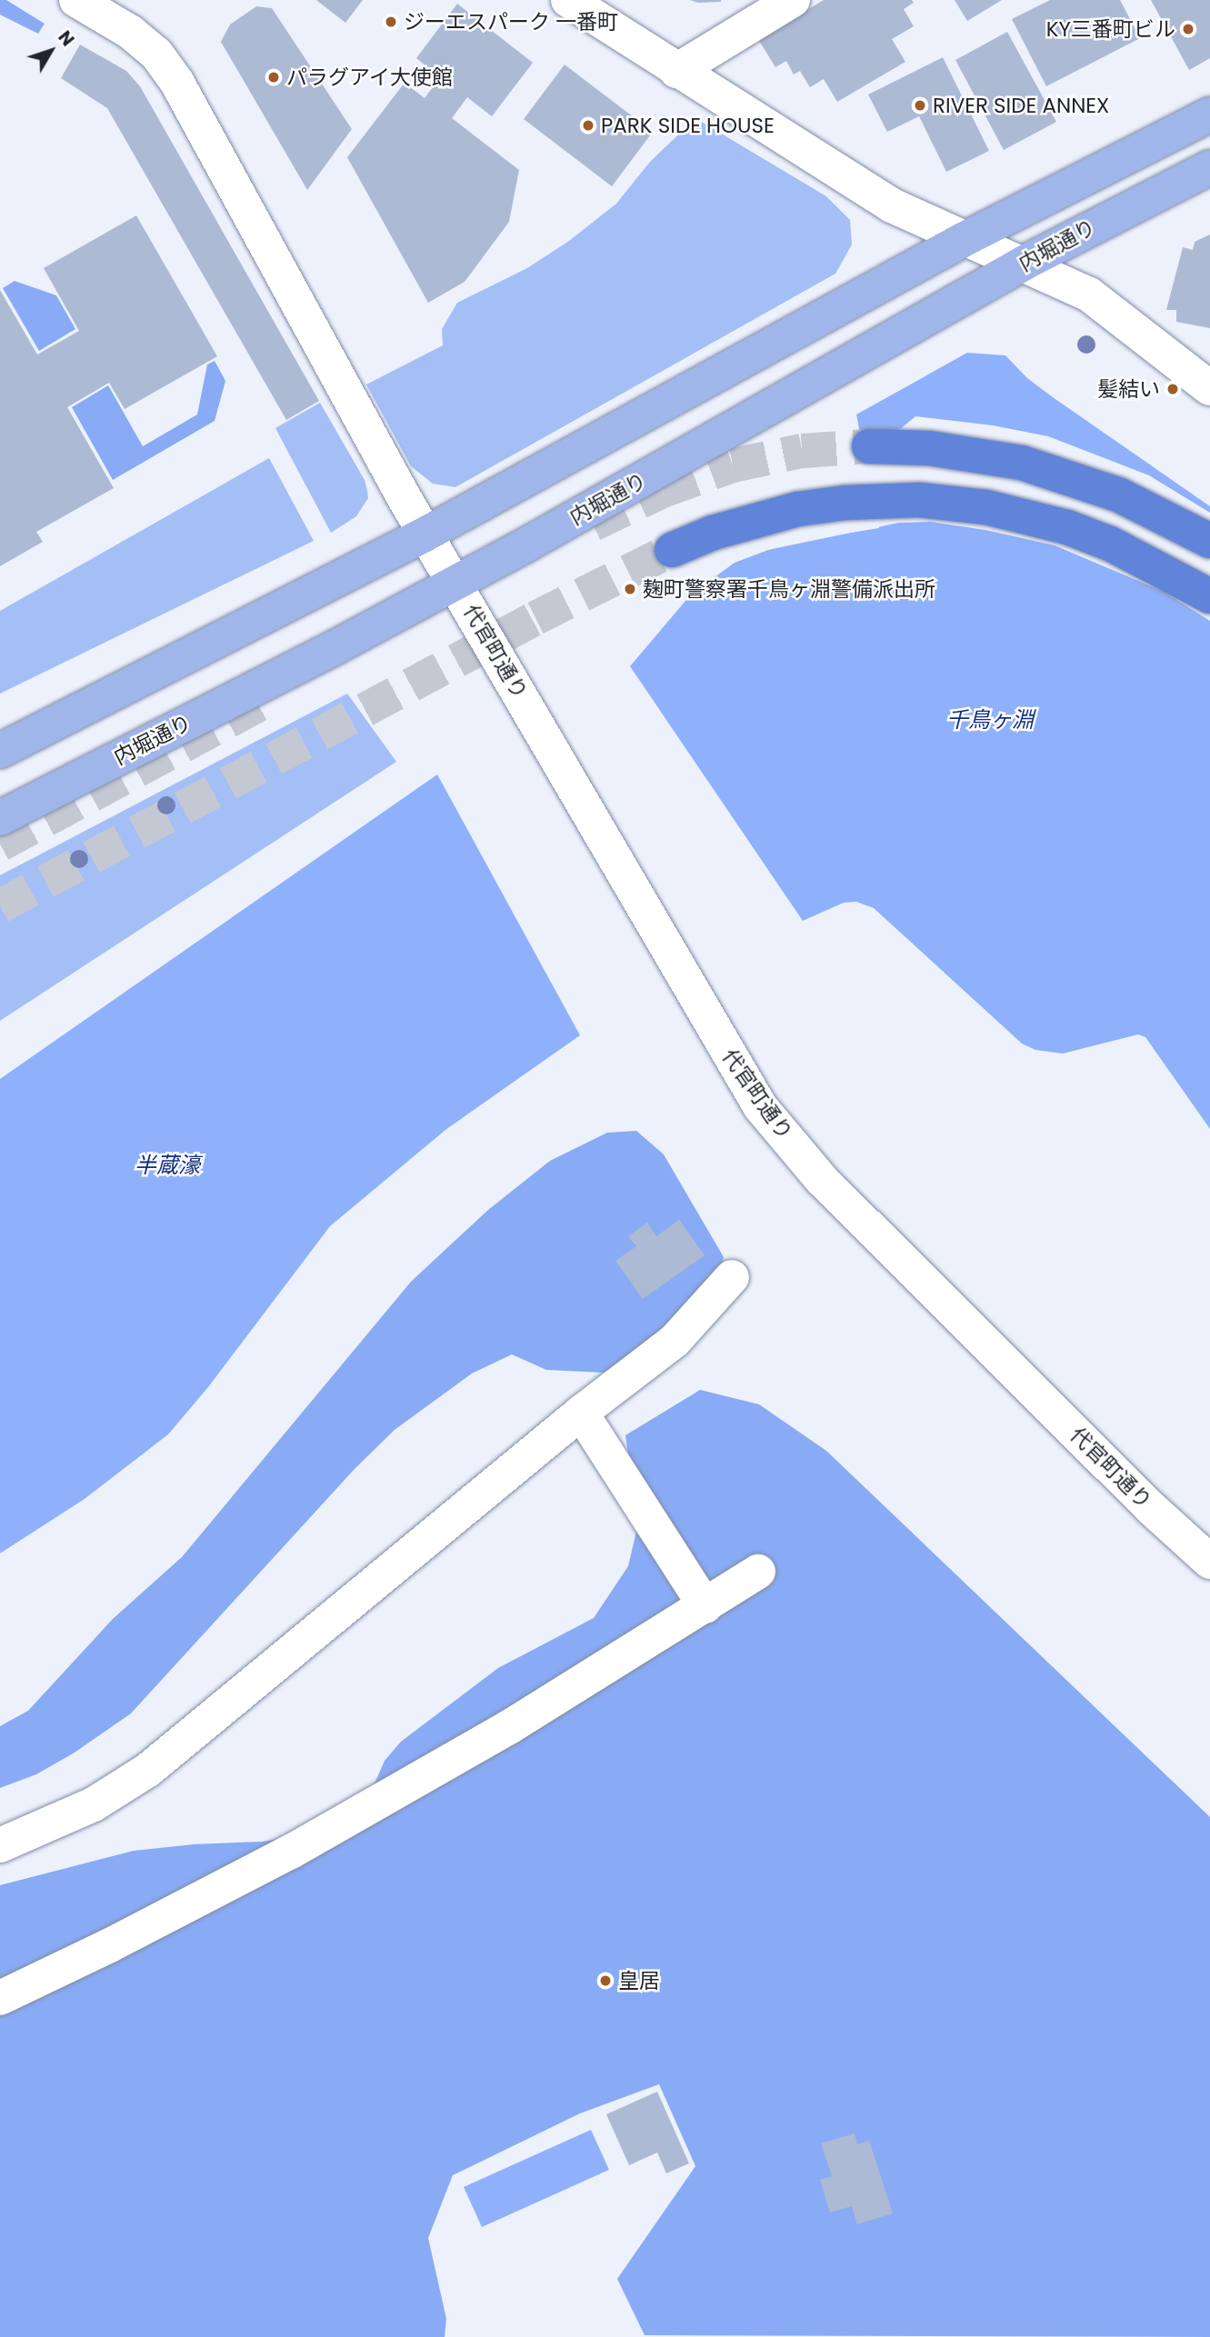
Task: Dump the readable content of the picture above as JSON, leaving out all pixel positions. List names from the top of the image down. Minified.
{"streets":{"main road":["内堀通り"],"street":["代官町通り"]},"crossings":[["内堀通り","代官町通り"]],"water":["千鳥ヶ淵","半蔵濠"],"places":["ジーエスパーク 一番町","KY三番町ビル","パラグアイ大使館","RIVER SIDE ANNEX","PARK SIDE HOUSE","髪結い","麹町警察署千鳥ヶ淵警備派出所","皇居"],"north":"top right"}
